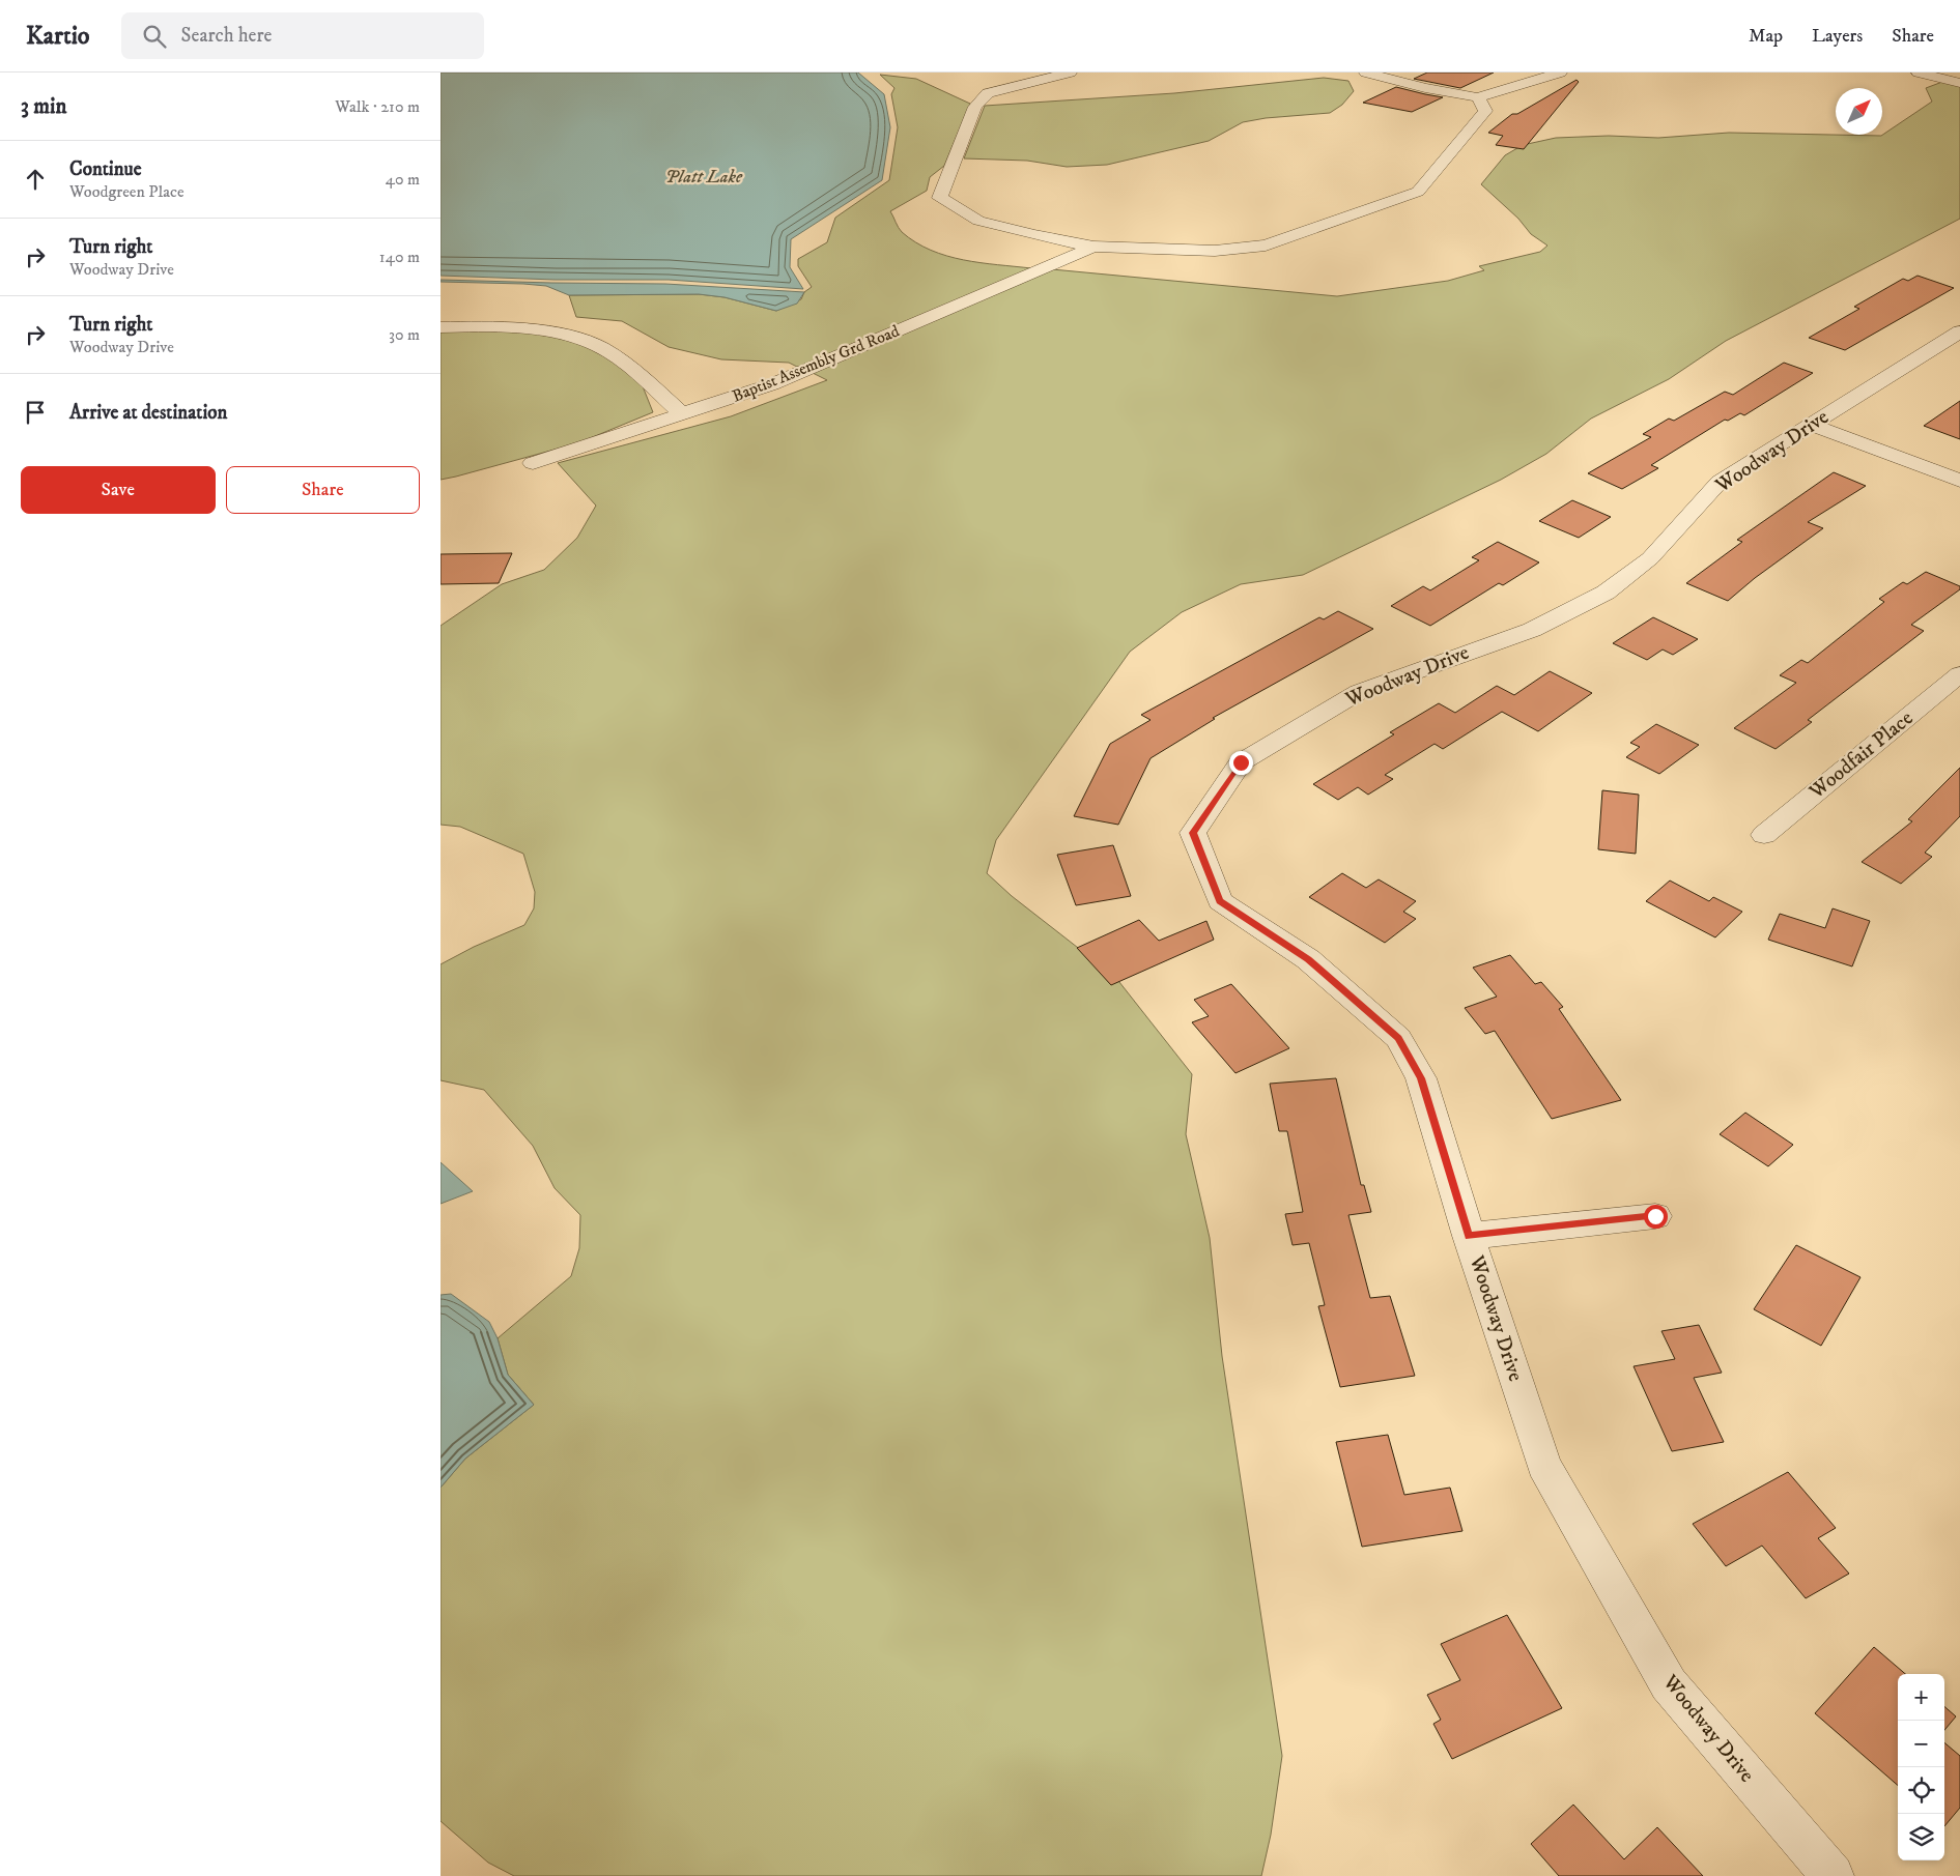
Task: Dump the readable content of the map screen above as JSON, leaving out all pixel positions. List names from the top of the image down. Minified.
{"streets":{"street":["Baptist Assembly Grd Road","Woodway Drive","Woodfair Place"]},"water":["Platt Lake"],"north":"top right","page":{"header":"Kartio","search":"Search here","nav":["Map","Layers","Share"],"heading":["3 min","Walk · 210 m"],"list":[["Continue","Woodgreen Place","40 m"],["Turn right","Woodway Drive","140 m"],["Turn right","Woodway Drive","30 m"],"Arrive at destination"],"buttons":["Save","Share"],"map_buttons":["+","−"]}}
